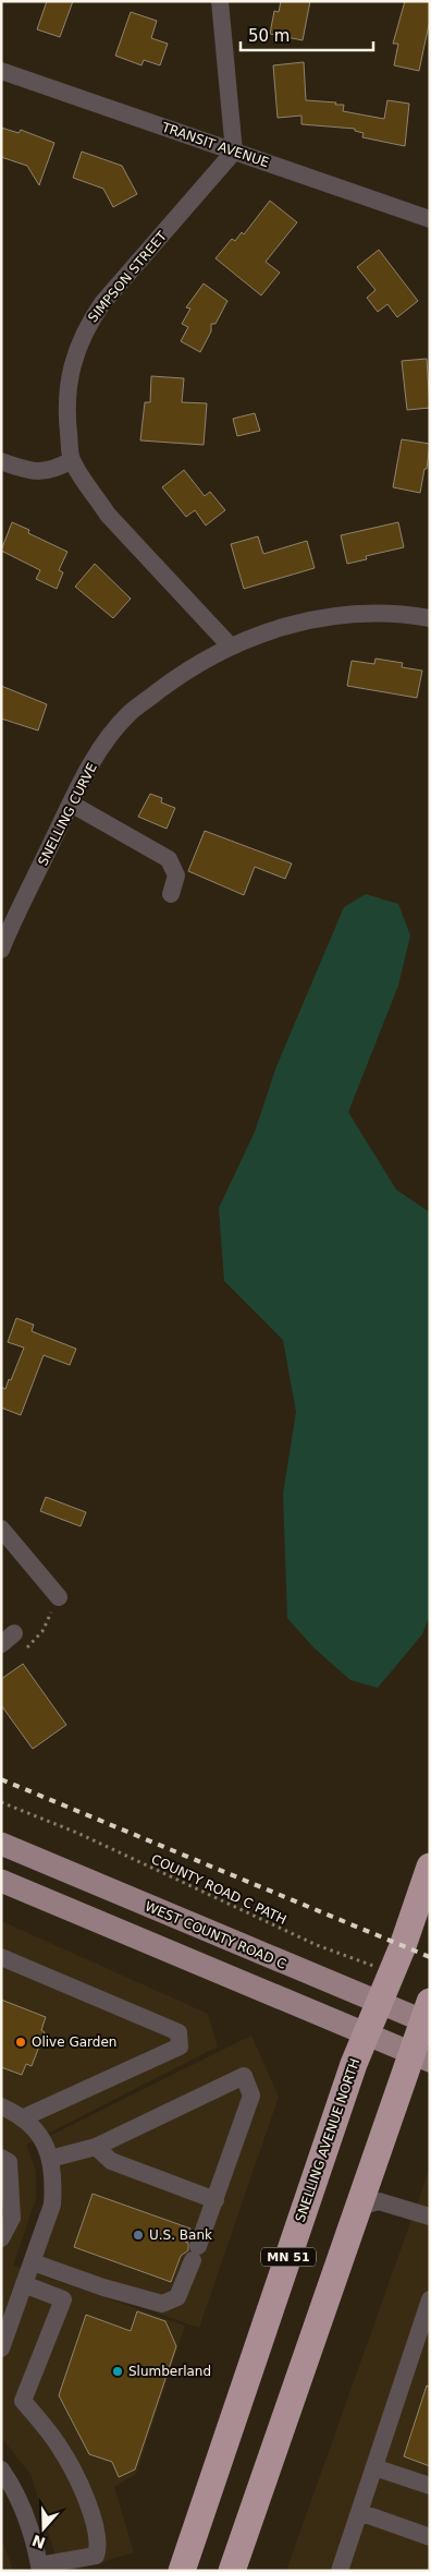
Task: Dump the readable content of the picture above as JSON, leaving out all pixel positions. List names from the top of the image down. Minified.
{"streets":{"highway":["SNELLING AVENUE NORTH","MN 51"],"main road":["WEST COUNTY ROAD C"],"street":["TRANSIT AVENUE","SIMPSON STREET","SNELLING CURVE"],"path":["COUNTY ROAD C PATH"]},"crossings":[["TRANSIT AVENUE","SIMPSON STREET"],["SIMPSON STREET","SNELLING CURVE"],["COUNTY ROAD C PATH","SNELLING AVENUE NORTH"],["WEST COUNTY ROAD C","SNELLING AVENUE NORTH"]],"places":["Olive Garden","U.S. Bank","Slumberland"],"scale_bar":"50 m","north":"bottom"}
